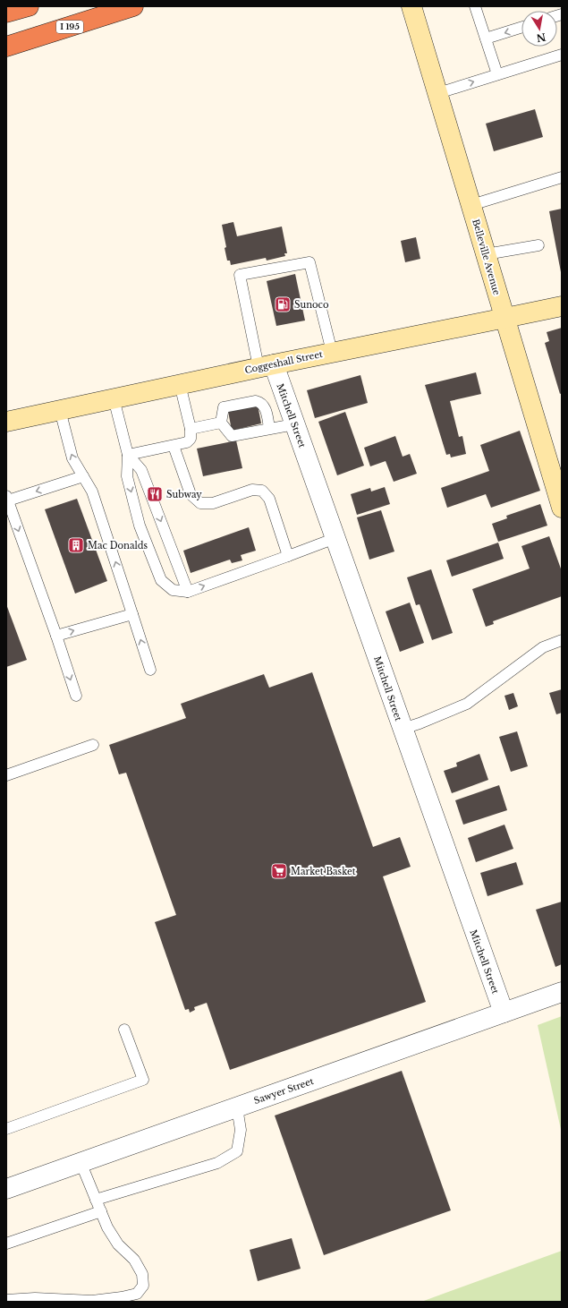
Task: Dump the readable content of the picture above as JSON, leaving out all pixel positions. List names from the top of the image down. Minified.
{"streets":{"highway":["I 195"],"main road":["Belleville Avenue","Coggeshall Street"],"street":["Mitchell Street","Sawyer Street"]},"crossings":[["Belleville Avenue","Coggeshall Street"],["Coggeshall Street","Mitchell Street"],["Mitchell Street","Sawyer Street"]],"places":{"fuel station":["Sunoco"],"restaurant":["Subway"],"building":["Mac Donalds"],"supermarket":["Market Basket"]},"north":"bottom"}
